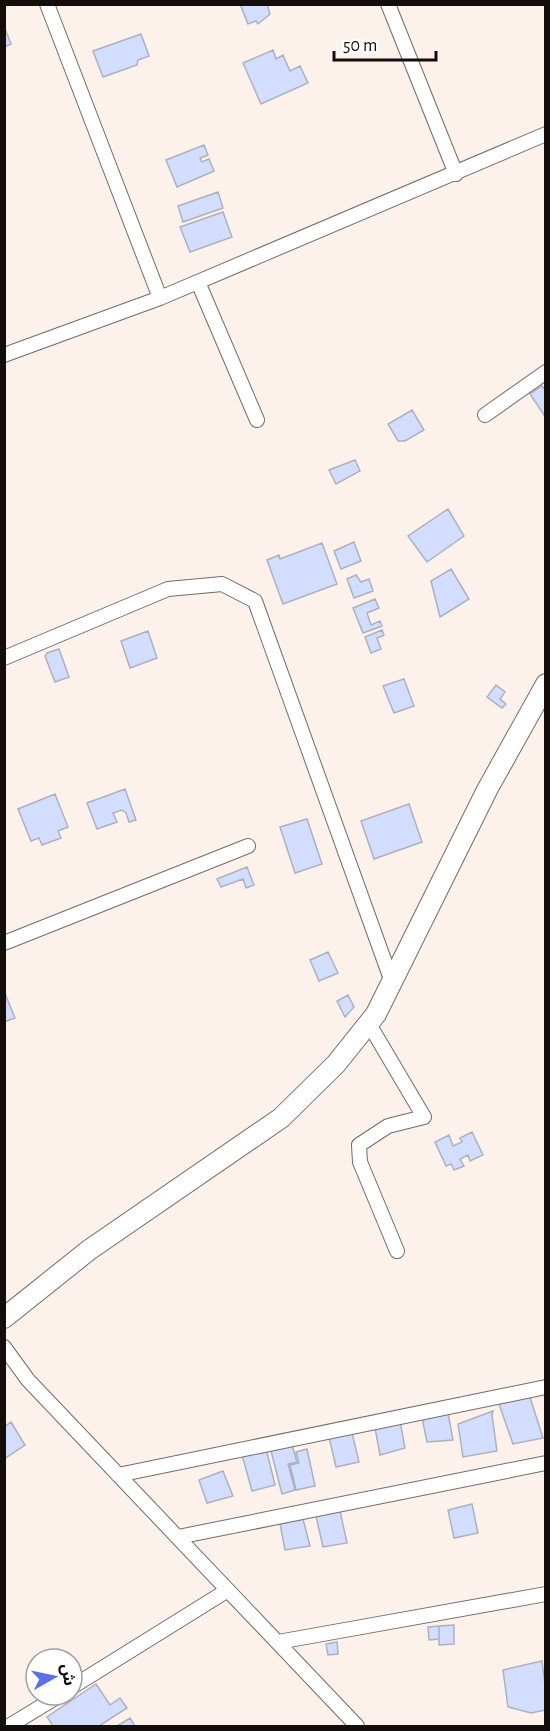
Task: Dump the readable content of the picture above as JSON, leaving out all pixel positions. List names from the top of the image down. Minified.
{"scale_bar":"50 m","north":"right"}
